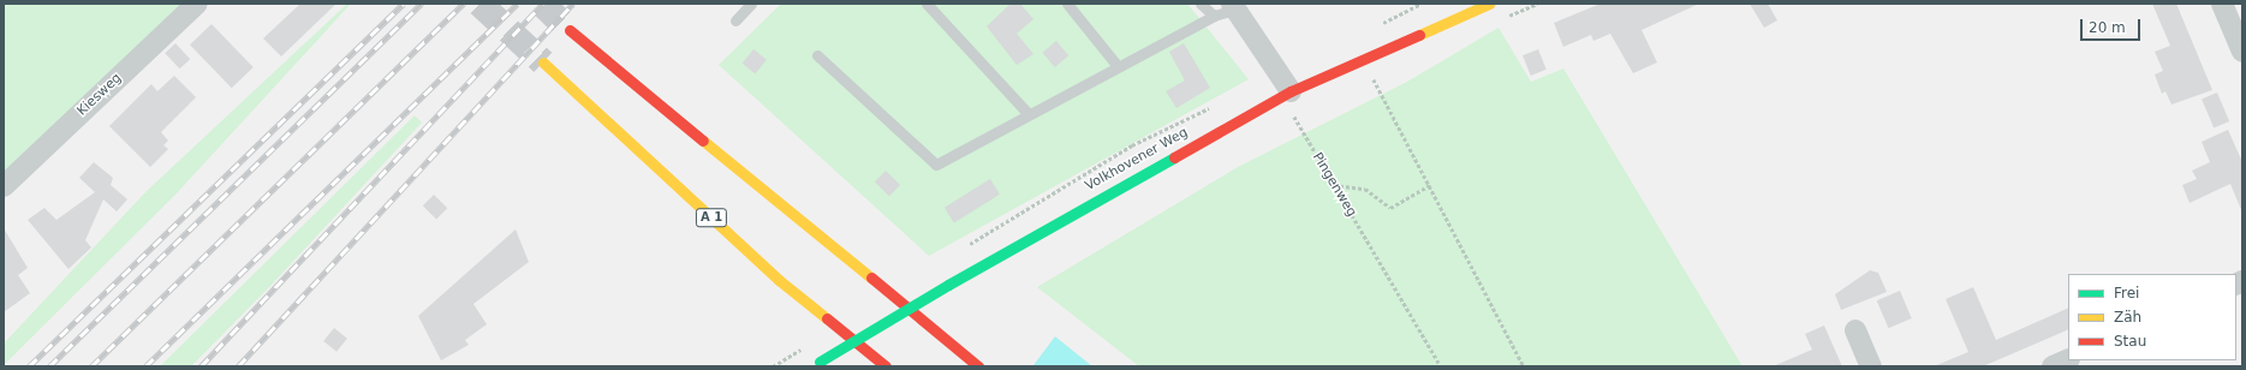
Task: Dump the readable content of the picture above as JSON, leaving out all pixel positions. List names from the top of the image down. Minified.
{"streets":{"main road":["Volkhovener Weg","A 1"],"street":["Kiesweg"],"path":["Pingenweg"]},"crossings":[["Volkhovener Weg","Pingenweg"]],"legend":["Frei","Zäh","Stau"],"scale_bar":"20 m"}
